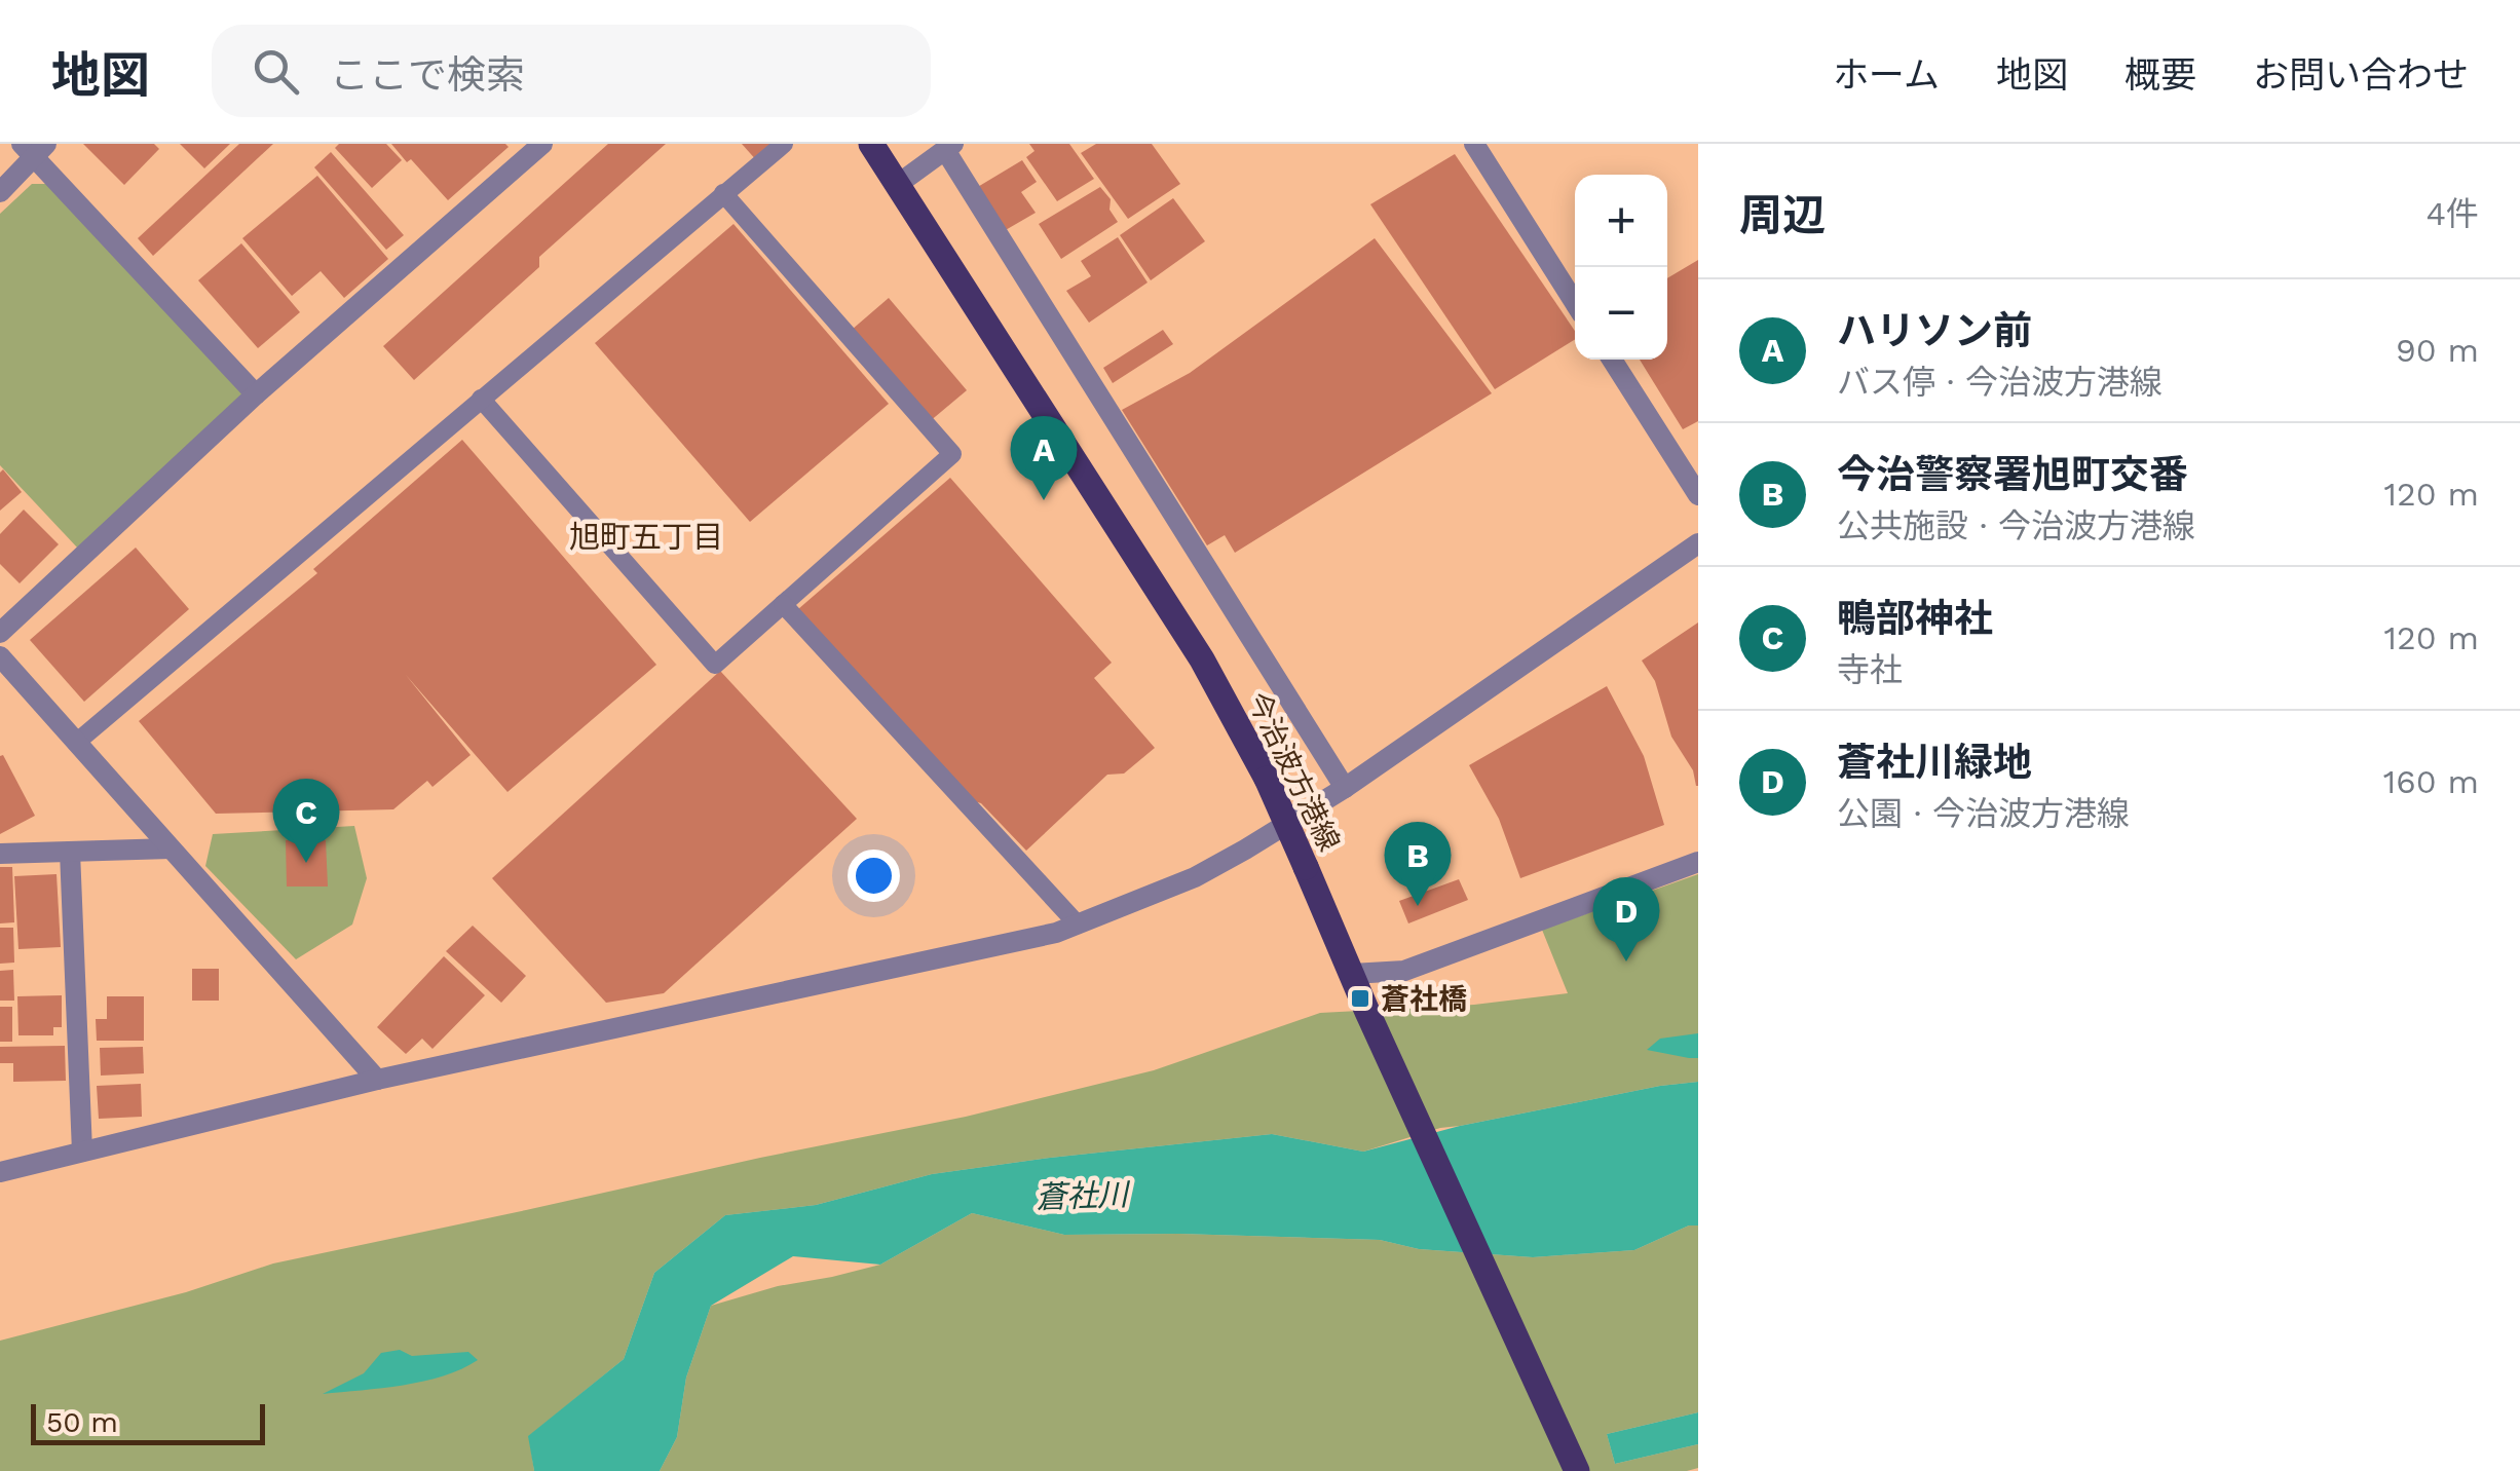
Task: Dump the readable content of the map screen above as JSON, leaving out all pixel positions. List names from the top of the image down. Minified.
{"streets":{"main road":["今治波方港線"]},"districts":["旭町五丁目"],"water":["蒼社川"],"places":{"transit":["蒼社橋"]},"scale_bar":"50 m","page":{"header":"地図","search":"ここで検索","nav":["ホーム","地図","概要","お問い合わせ"],"heading":["周辺","4件"],"map_buttons":["+","−"],"list":[{"mark":"A","name":"ハリソン前","note":"バス停 · 今治波方港線","value":"90 m"},{"mark":"B","name":"今治警察署旭町交番","note":"公共施設 · 今治波方港線","value":"120 m"},{"mark":"C","name":"鴨部神社","note":"寺社","value":"120 m"},{"mark":"D","name":"蒼社川緑地","note":"公園 · 今治波方港線","value":"160 m"}],"pins":["A","C","B","D"],"scale":"50 m"}}
